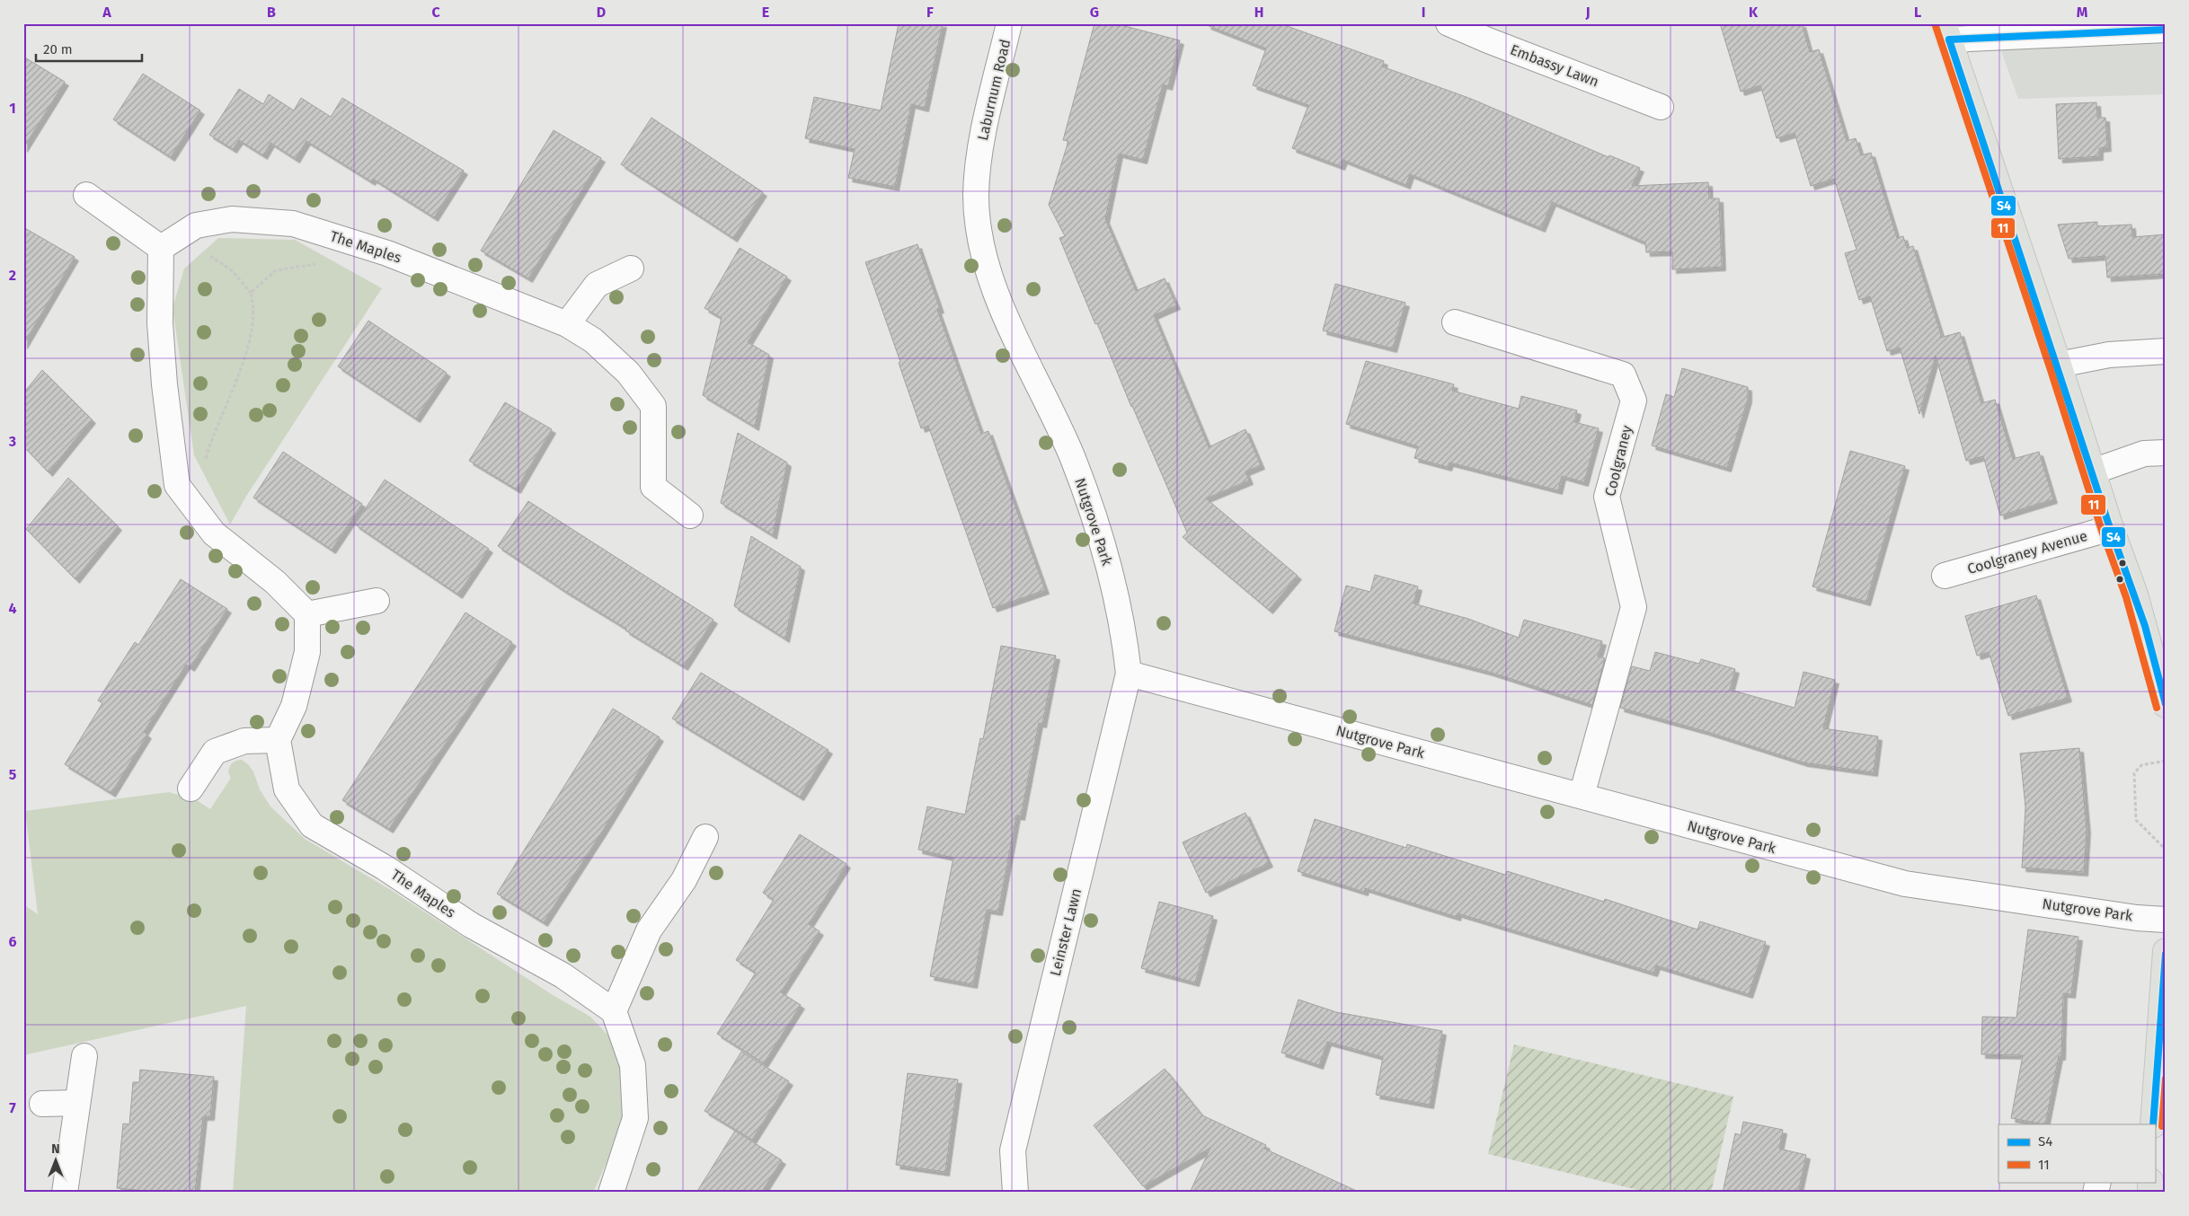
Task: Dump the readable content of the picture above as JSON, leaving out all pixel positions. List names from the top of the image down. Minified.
{"streets":{"street":["Embassy Lawn","Laburnum Road","The Maples","Coolgraney","Nutgrove Park","Coolgraney Avenue","Leinster Lawn"]},"crossings":[["Laburnum Road","Nutgrove Park"],["Coolgraney","Nutgrove Park"],["Nutgrove Park","Leinster Lawn"]],"lines":["transit line 11","transit line S4"],"legend":["S4","11"],"scale_bar":"20 m","north":"top","grid":{"columns":["A","B","C","D","E","F","G","H","I","J","K","L","M"],"rows":["1","2","3","4","5","6","7"]}}
